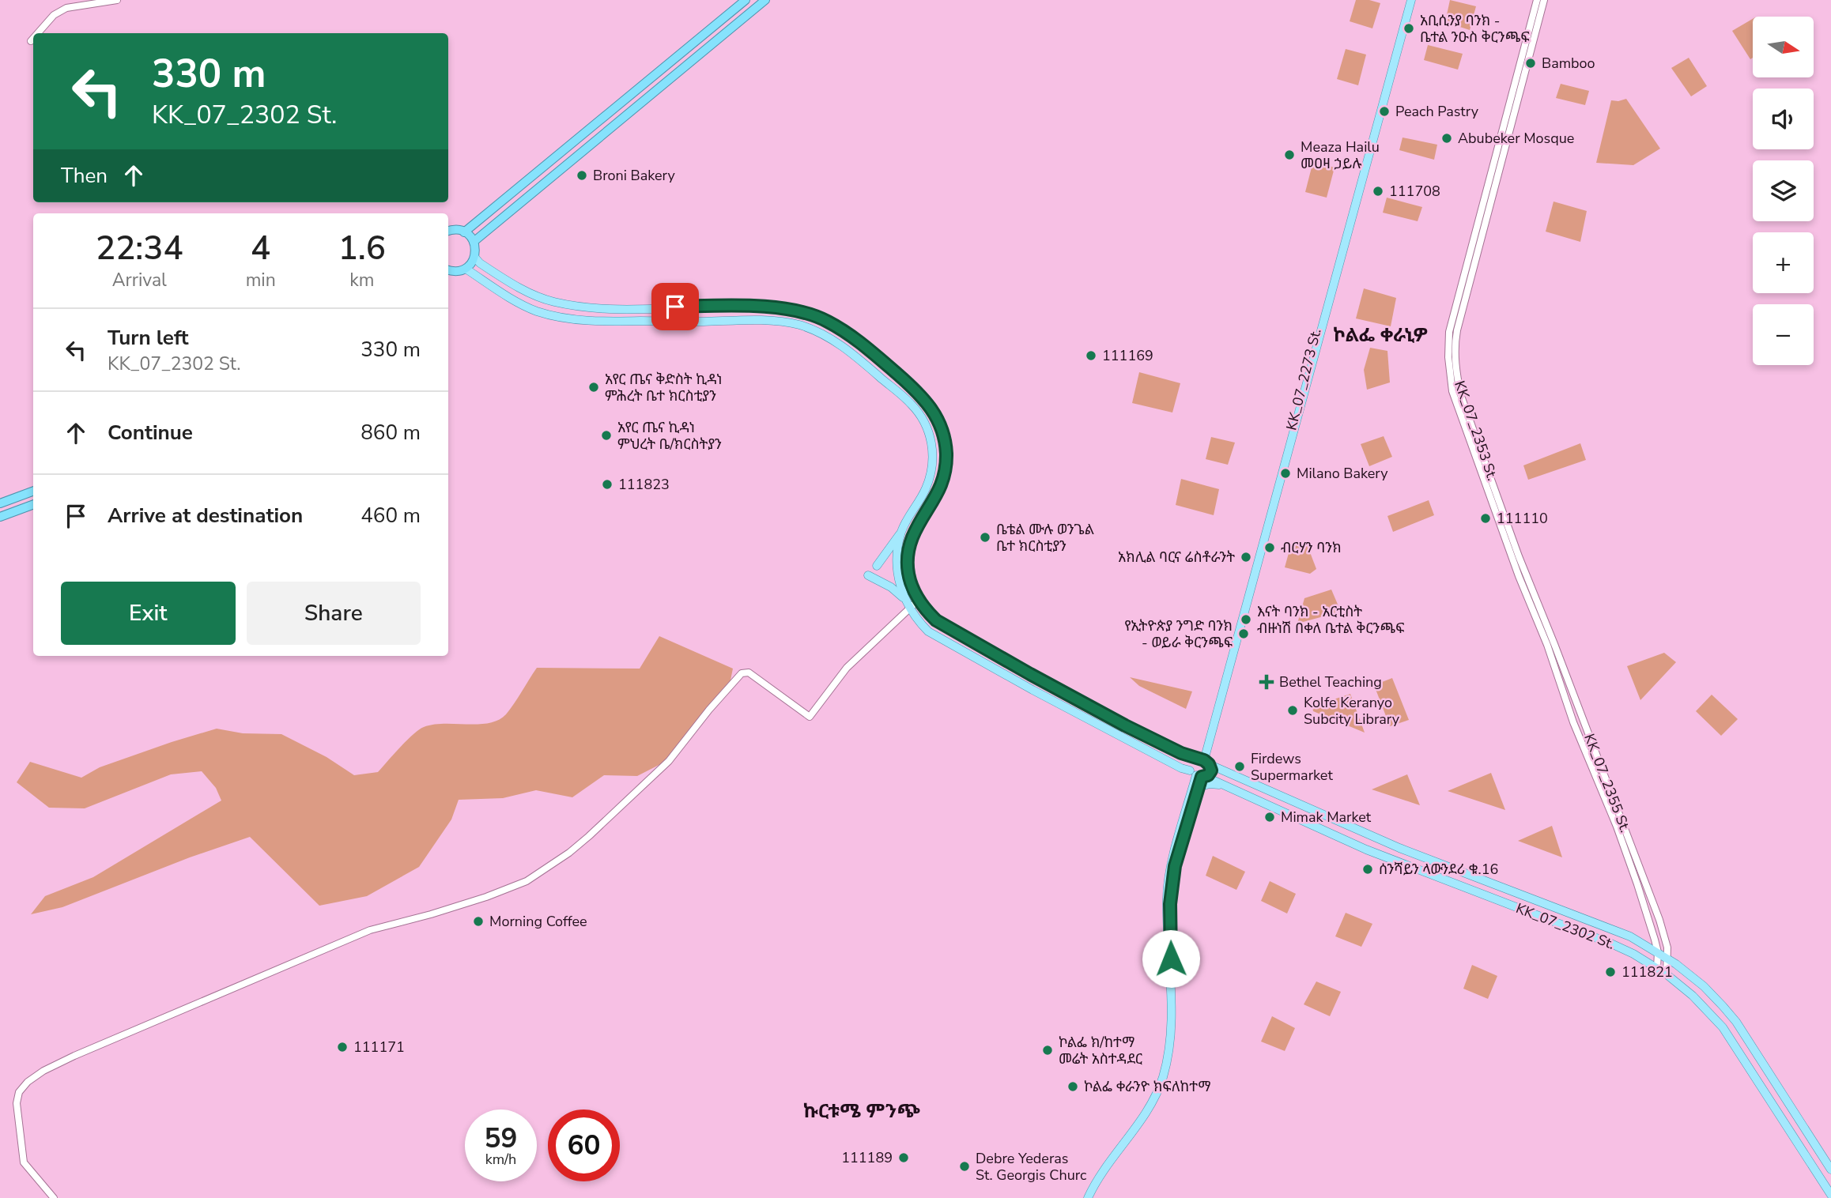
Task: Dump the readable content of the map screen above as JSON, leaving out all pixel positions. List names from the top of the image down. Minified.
{"streets":{"main road":["KK_07_2273 St.","KK_07_2302 St."],"street":["KK_07_2353 St.","KK_07_2355 St."]},"crossings":[["KK_07_2353 St.","KK_07_2355 St."],["KK_07_2355 St.","KK_07_2302 St."]],"districts":["ኮልፌ ቀራኒዎ","ኩርቱሜ ምንጭ"],"places":{"other":["አቢሲንያ ባንክ - ቤተል ንዑስ ቅርንጫፍ","Bamboo","Peach Pastry","Abubeker Mosque","Meaza Hailu መዐዛ ኃይሉ","Broni Bakery","111708","111169","አየር ጤና ቅድስት ኪዳነ ምሕረት ቤተ ክርስቲያን","አየር ጤና ኪዳነ ምህረት ቤ/ክርስትያን","Milano Bakery","111823","111110","ቤቴል ሙሉ ወንጌል ቤተ ክርስቲያን","ብርሃን ባንክ","አክሊል ባርና ሬስቶራንት","እናት ባንክ - አርቲስት ብዙነሽ በቀለ ቤተል ቅርንጫፍ","የኢትዮጵያ ንግድ ባንክ - ወይራ ቅርንጫፍ","Kolfe Keranyo Subcity Library","Firdews Supermarket","Mimak Market","ሰንሻይን ላውንደሪ ቁ.16","Morning Coffee","111821","111171","ኮልፌ ክ/ከተማ መሬት አስተዳደር","ኮልፌ ቀራንዮ ክፍለከተማ","111189","Debre Yederas St. Georgis Churc"],"health":["Bethel Teaching"]},"north":"right","page":{"map_buttons":["+","−"],"turn":["330 m","KK_07_2302 St."],"then":"Then","eta":["22:34","Arrival","4","min","1.6","km"],"list":[{"name":"Turn left","note":"KK_07_2302 St.","value":"330 m"},{"name":"Continue","value":"860 m"},{"name":"Arrive at destination","value":"460 m"}],"buttons":["Exit","Share"],"speed":"59 km/h","limit":"60"}}
